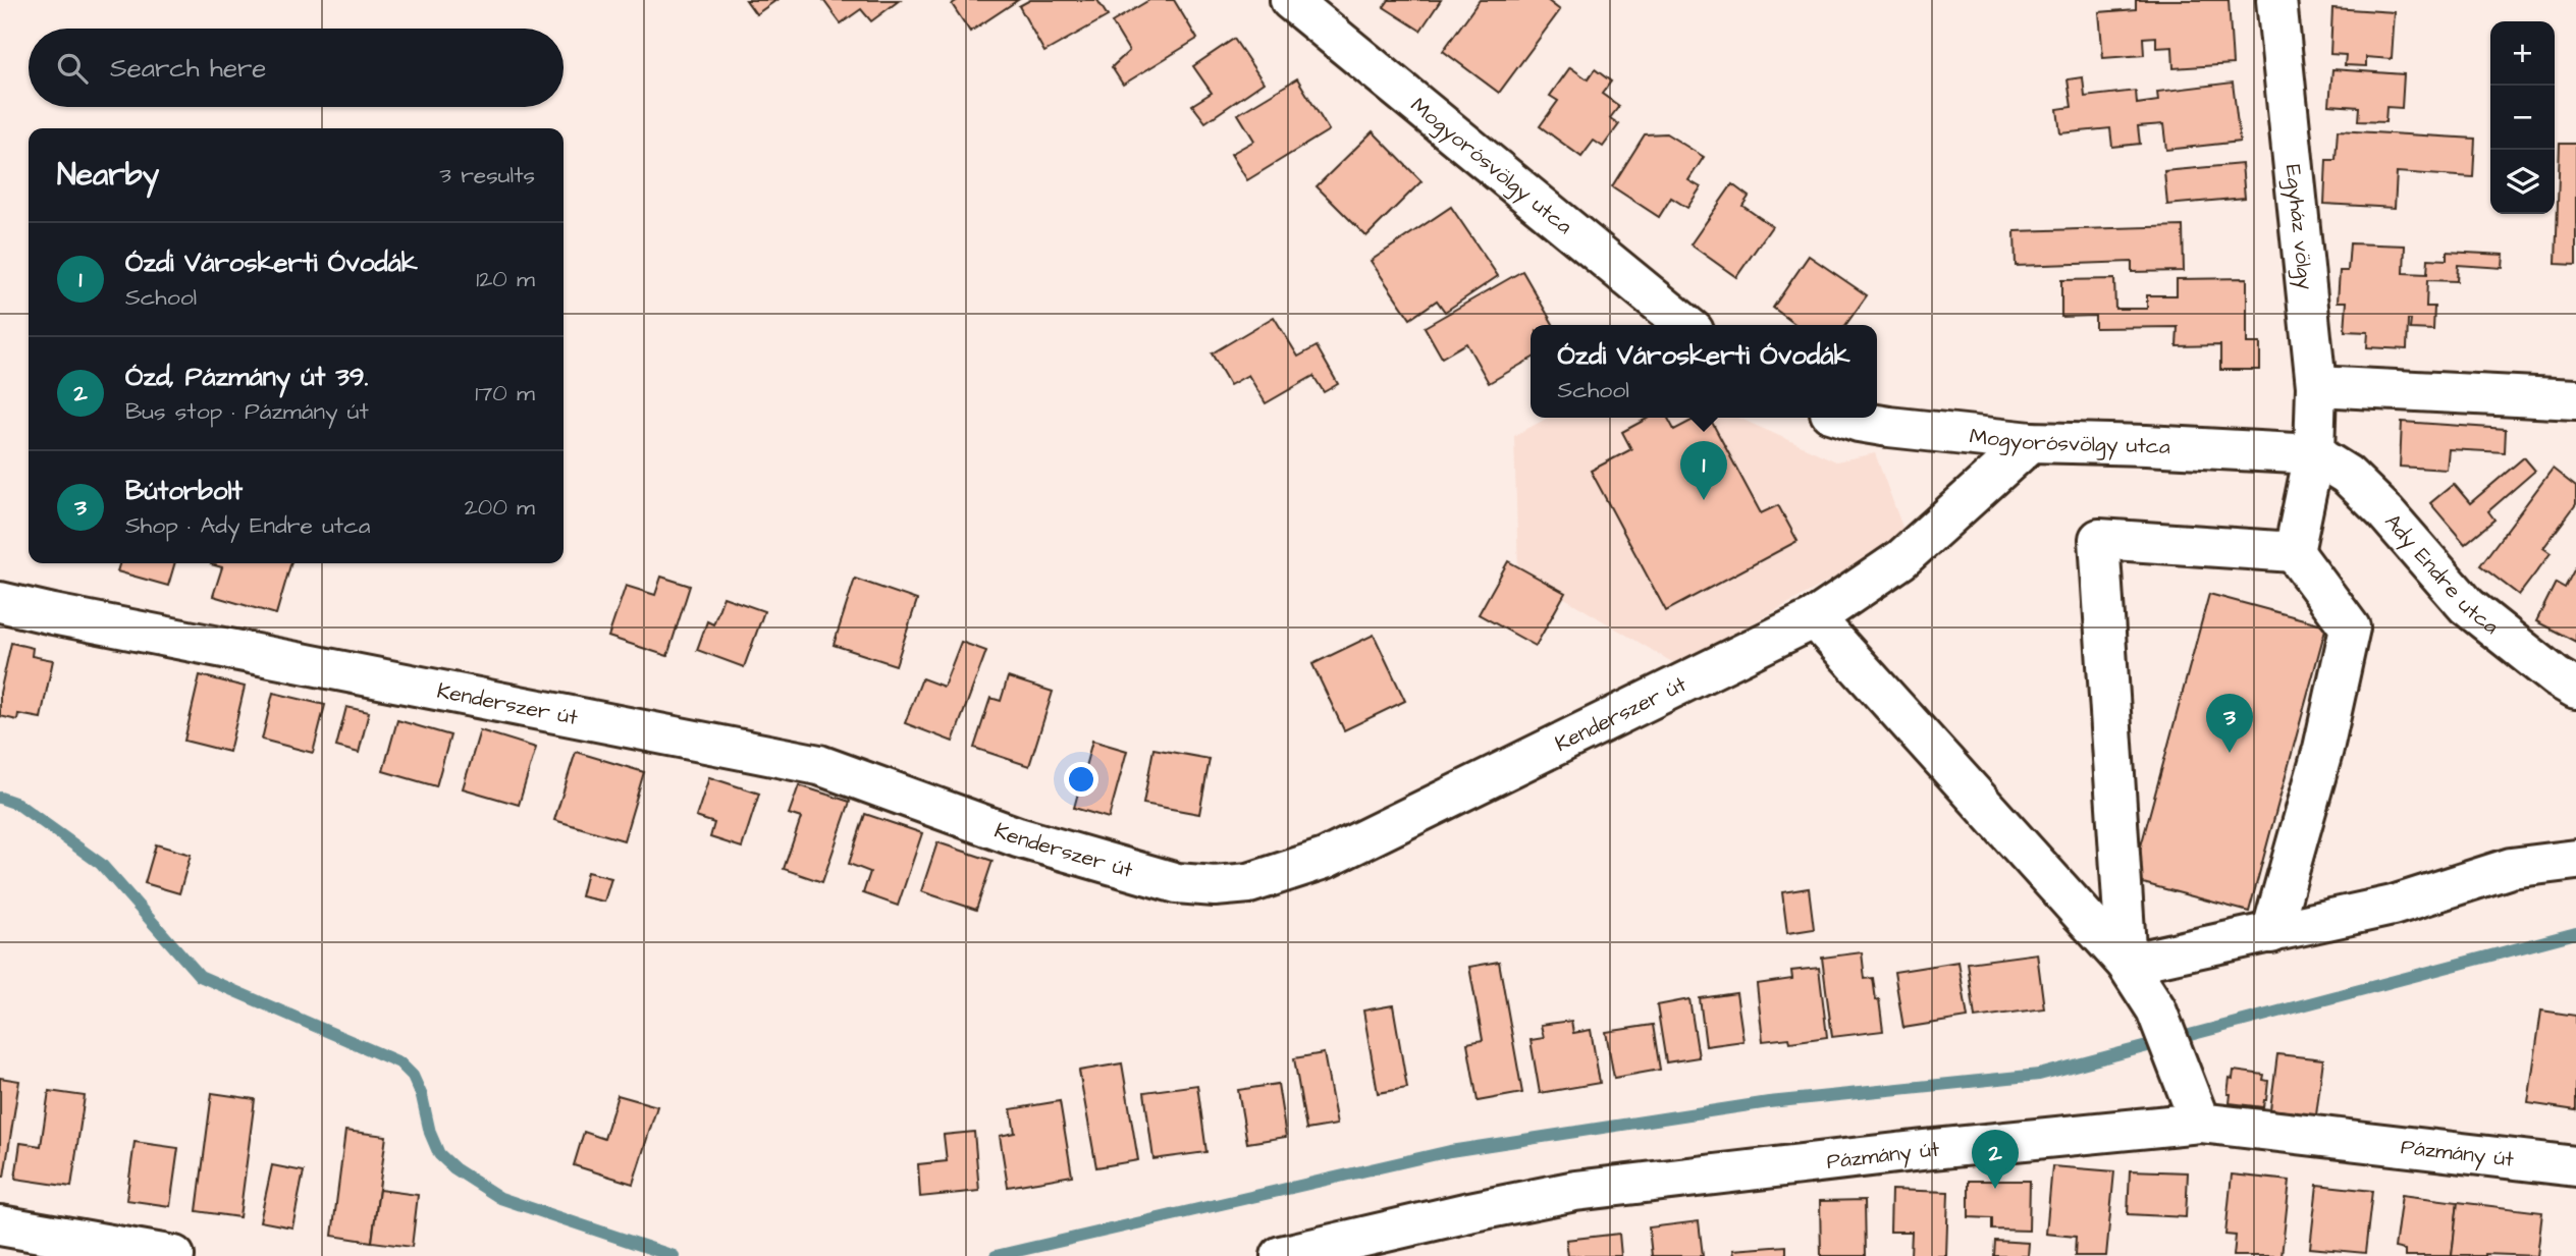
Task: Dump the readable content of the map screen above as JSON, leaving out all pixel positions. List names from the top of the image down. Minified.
{"streets":{"street":["Mogyorósvölgy utca","Egyház völgy","Ady Endre utca","Kenderszer út","Pázmány út"]},"crossings":[["Mogyorósvölgy utca","Egyház völgy"],["Mogyorósvölgy utca","Ady Endre utca"],["Mogyorósvölgy utca","Kenderszer út"],["Egyház völgy","Ady Endre utca"]],"page":{"map_buttons":["+","−"],"search":"Search here","heading":["Nearby","3 results"],"list":[{"mark":"1","name":"Ózdi Városkerti Óvodák","note":"School","value":"120 m"},{"mark":"2","name":"Ózd, Pázmány út 39.","note":"Bus stop · Pázmány út","value":"170 m"},{"mark":"3","name":"Bútorbolt","note":"Shop · Ady Endre utca","value":"200 m"}],"popup":["Ózdi Városkerti Óvodák","School"],"pins":["1","3","2"]}}
